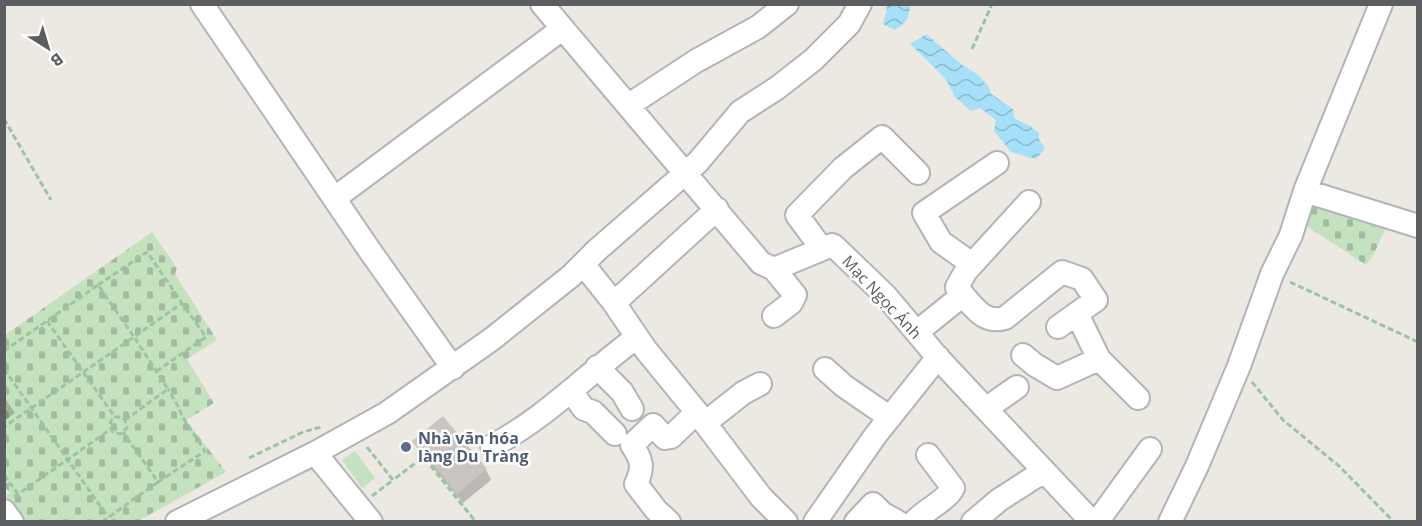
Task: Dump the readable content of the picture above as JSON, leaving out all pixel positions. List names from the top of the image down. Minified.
{"streets":{"street":["Mạc Ngọc Ánh"]},"places":["Nhà văn hóa làng Du Tràng"],"north":"bottom right"}
